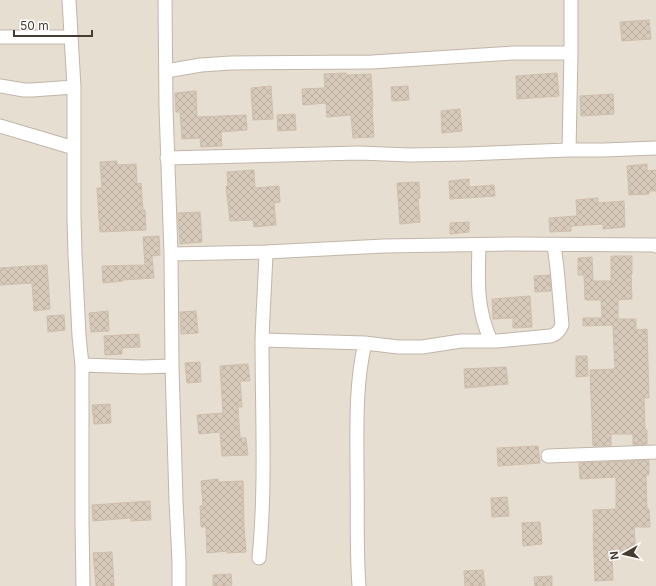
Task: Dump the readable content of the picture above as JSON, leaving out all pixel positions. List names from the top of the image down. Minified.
{"scale_bar":"50 m","north":"left"}
